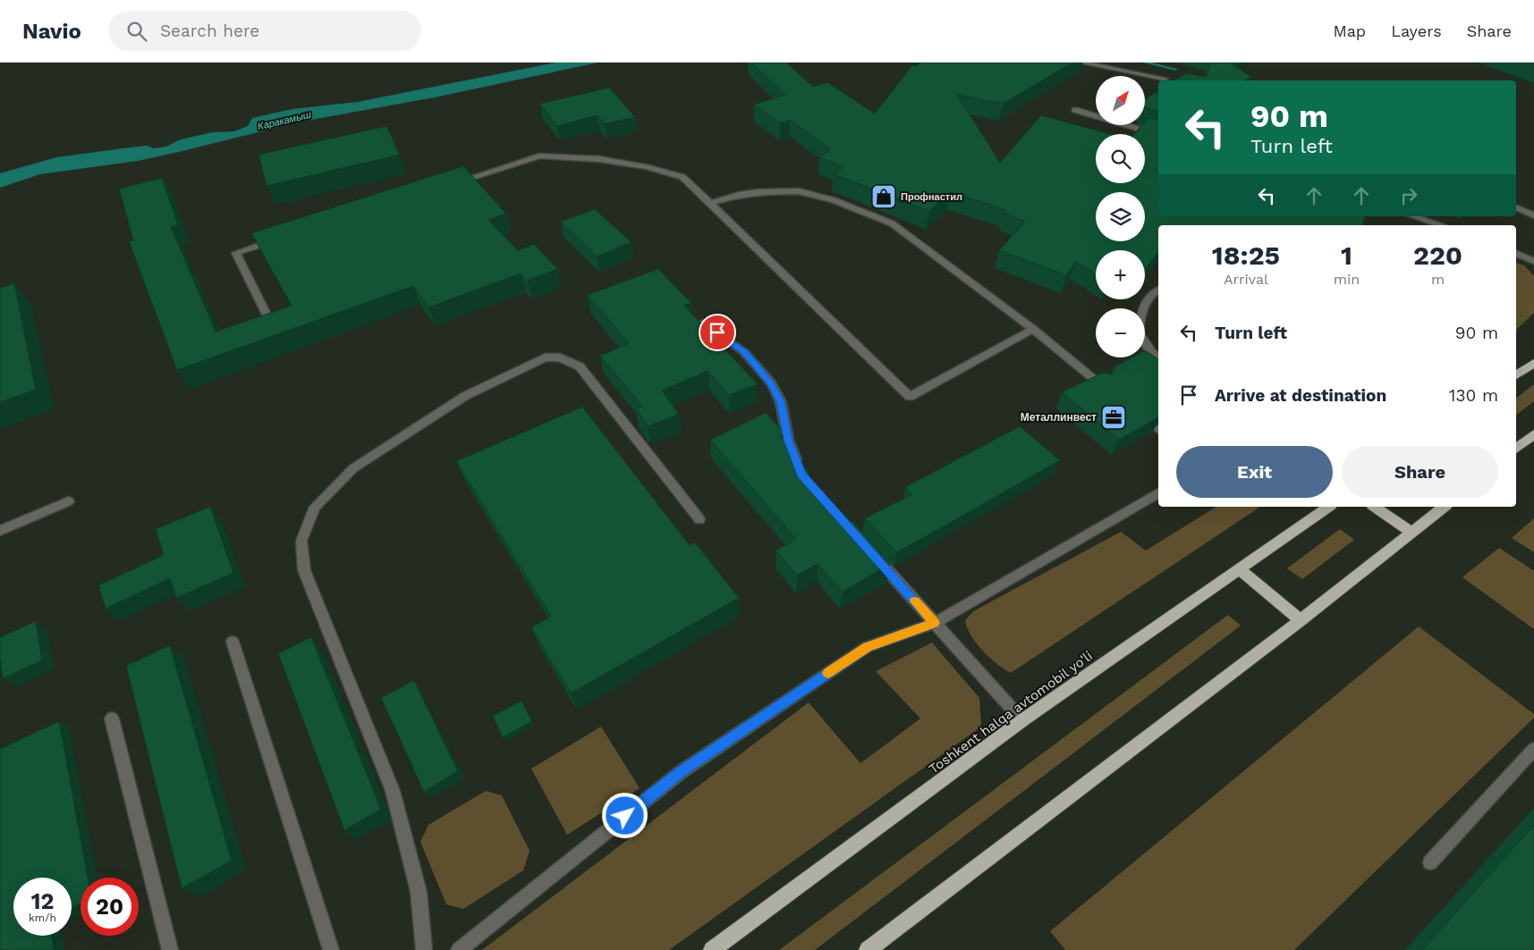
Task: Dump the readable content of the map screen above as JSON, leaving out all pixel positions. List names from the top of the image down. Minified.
{"streets":{"highway":["Toshkent halqa avtomobil yo'li"]},"water":["Каракамыш"],"places":{"shop":["Профнастил"],"office":["Металлинвест"]},"north":"top right","page":{"header":"Navio","search":"Search here","nav":["Map","Layers","Share"],"map_buttons":["+","−"],"turn":["90 m","Turn left"],"eta":["18:25","Arrival","1","min","220","m"],"list":[{"name":"Turn left","value":"90 m"},{"name":"Arrive at destination","value":"130 m"}],"buttons":["Exit","Share"],"speed":"12 km/h","limit":"20"}}
